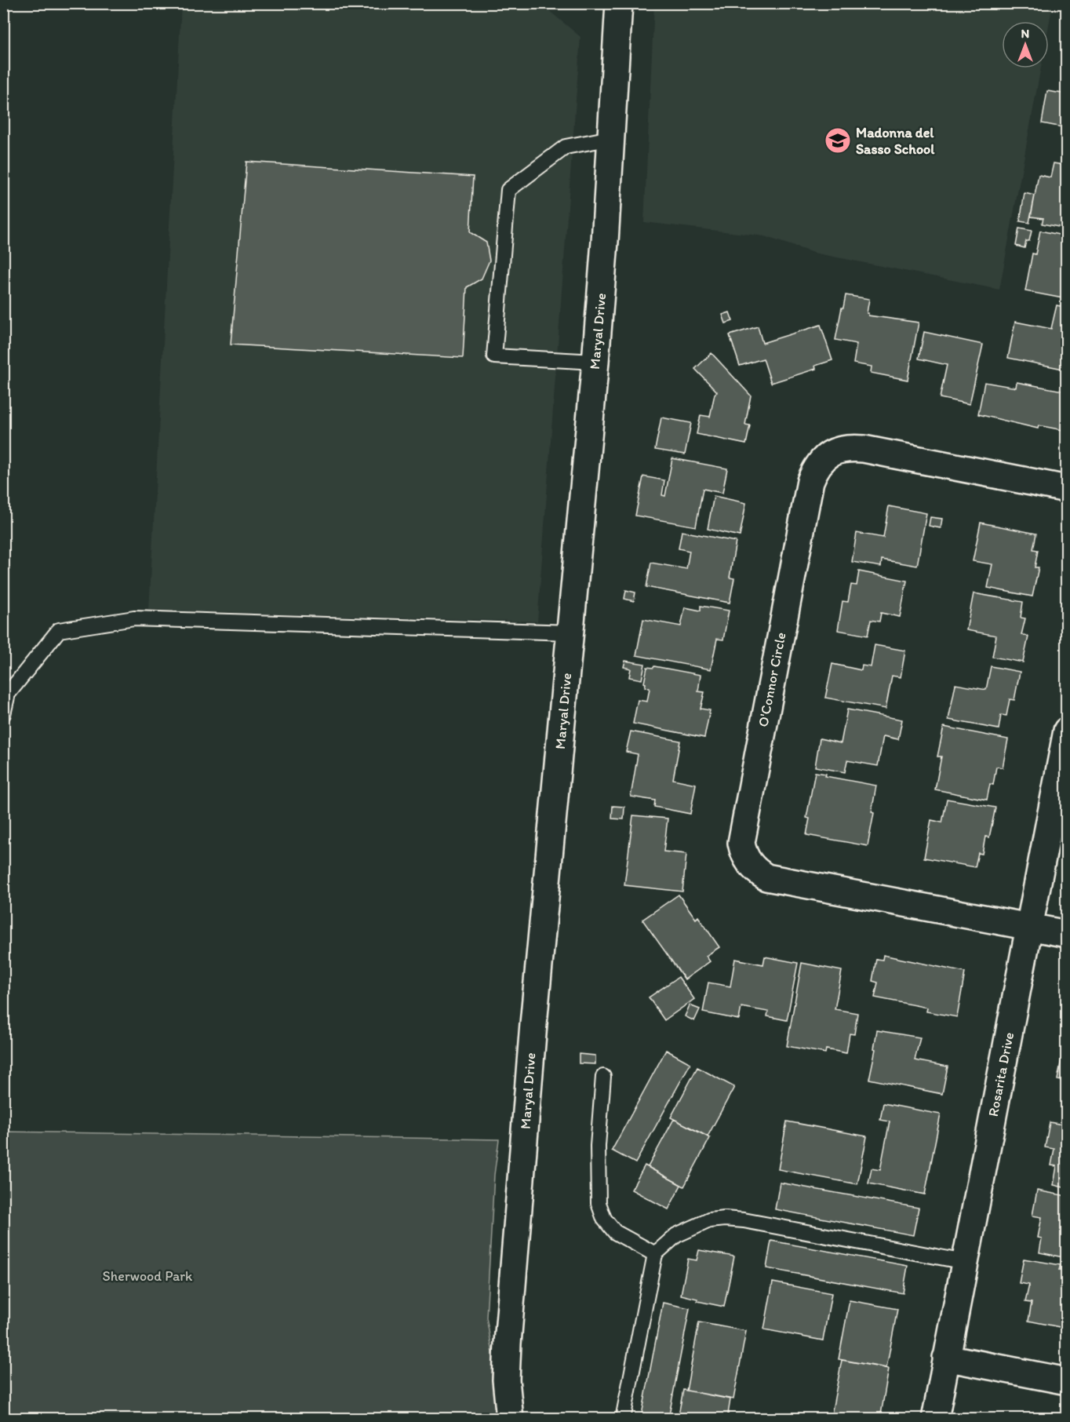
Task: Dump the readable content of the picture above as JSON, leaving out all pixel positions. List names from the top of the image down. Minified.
{"streets":{"street":["Maryal Drive","O'Connor Circle","Rosarita Drive"]},"crossings":[["O'Connor Circle","Rosarita Drive"]],"parks":["Sherwood Park"],"places":{"school or university":["Madonna del Sasso School"]},"north":"top"}
